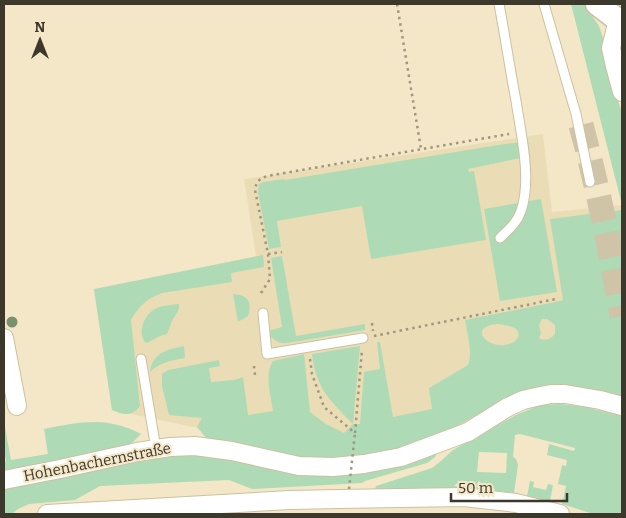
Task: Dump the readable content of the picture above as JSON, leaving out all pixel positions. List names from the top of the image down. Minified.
{"streets":{"street":["Hohenbachernstraße"]},"scale_bar":"50 m","north":"top"}
